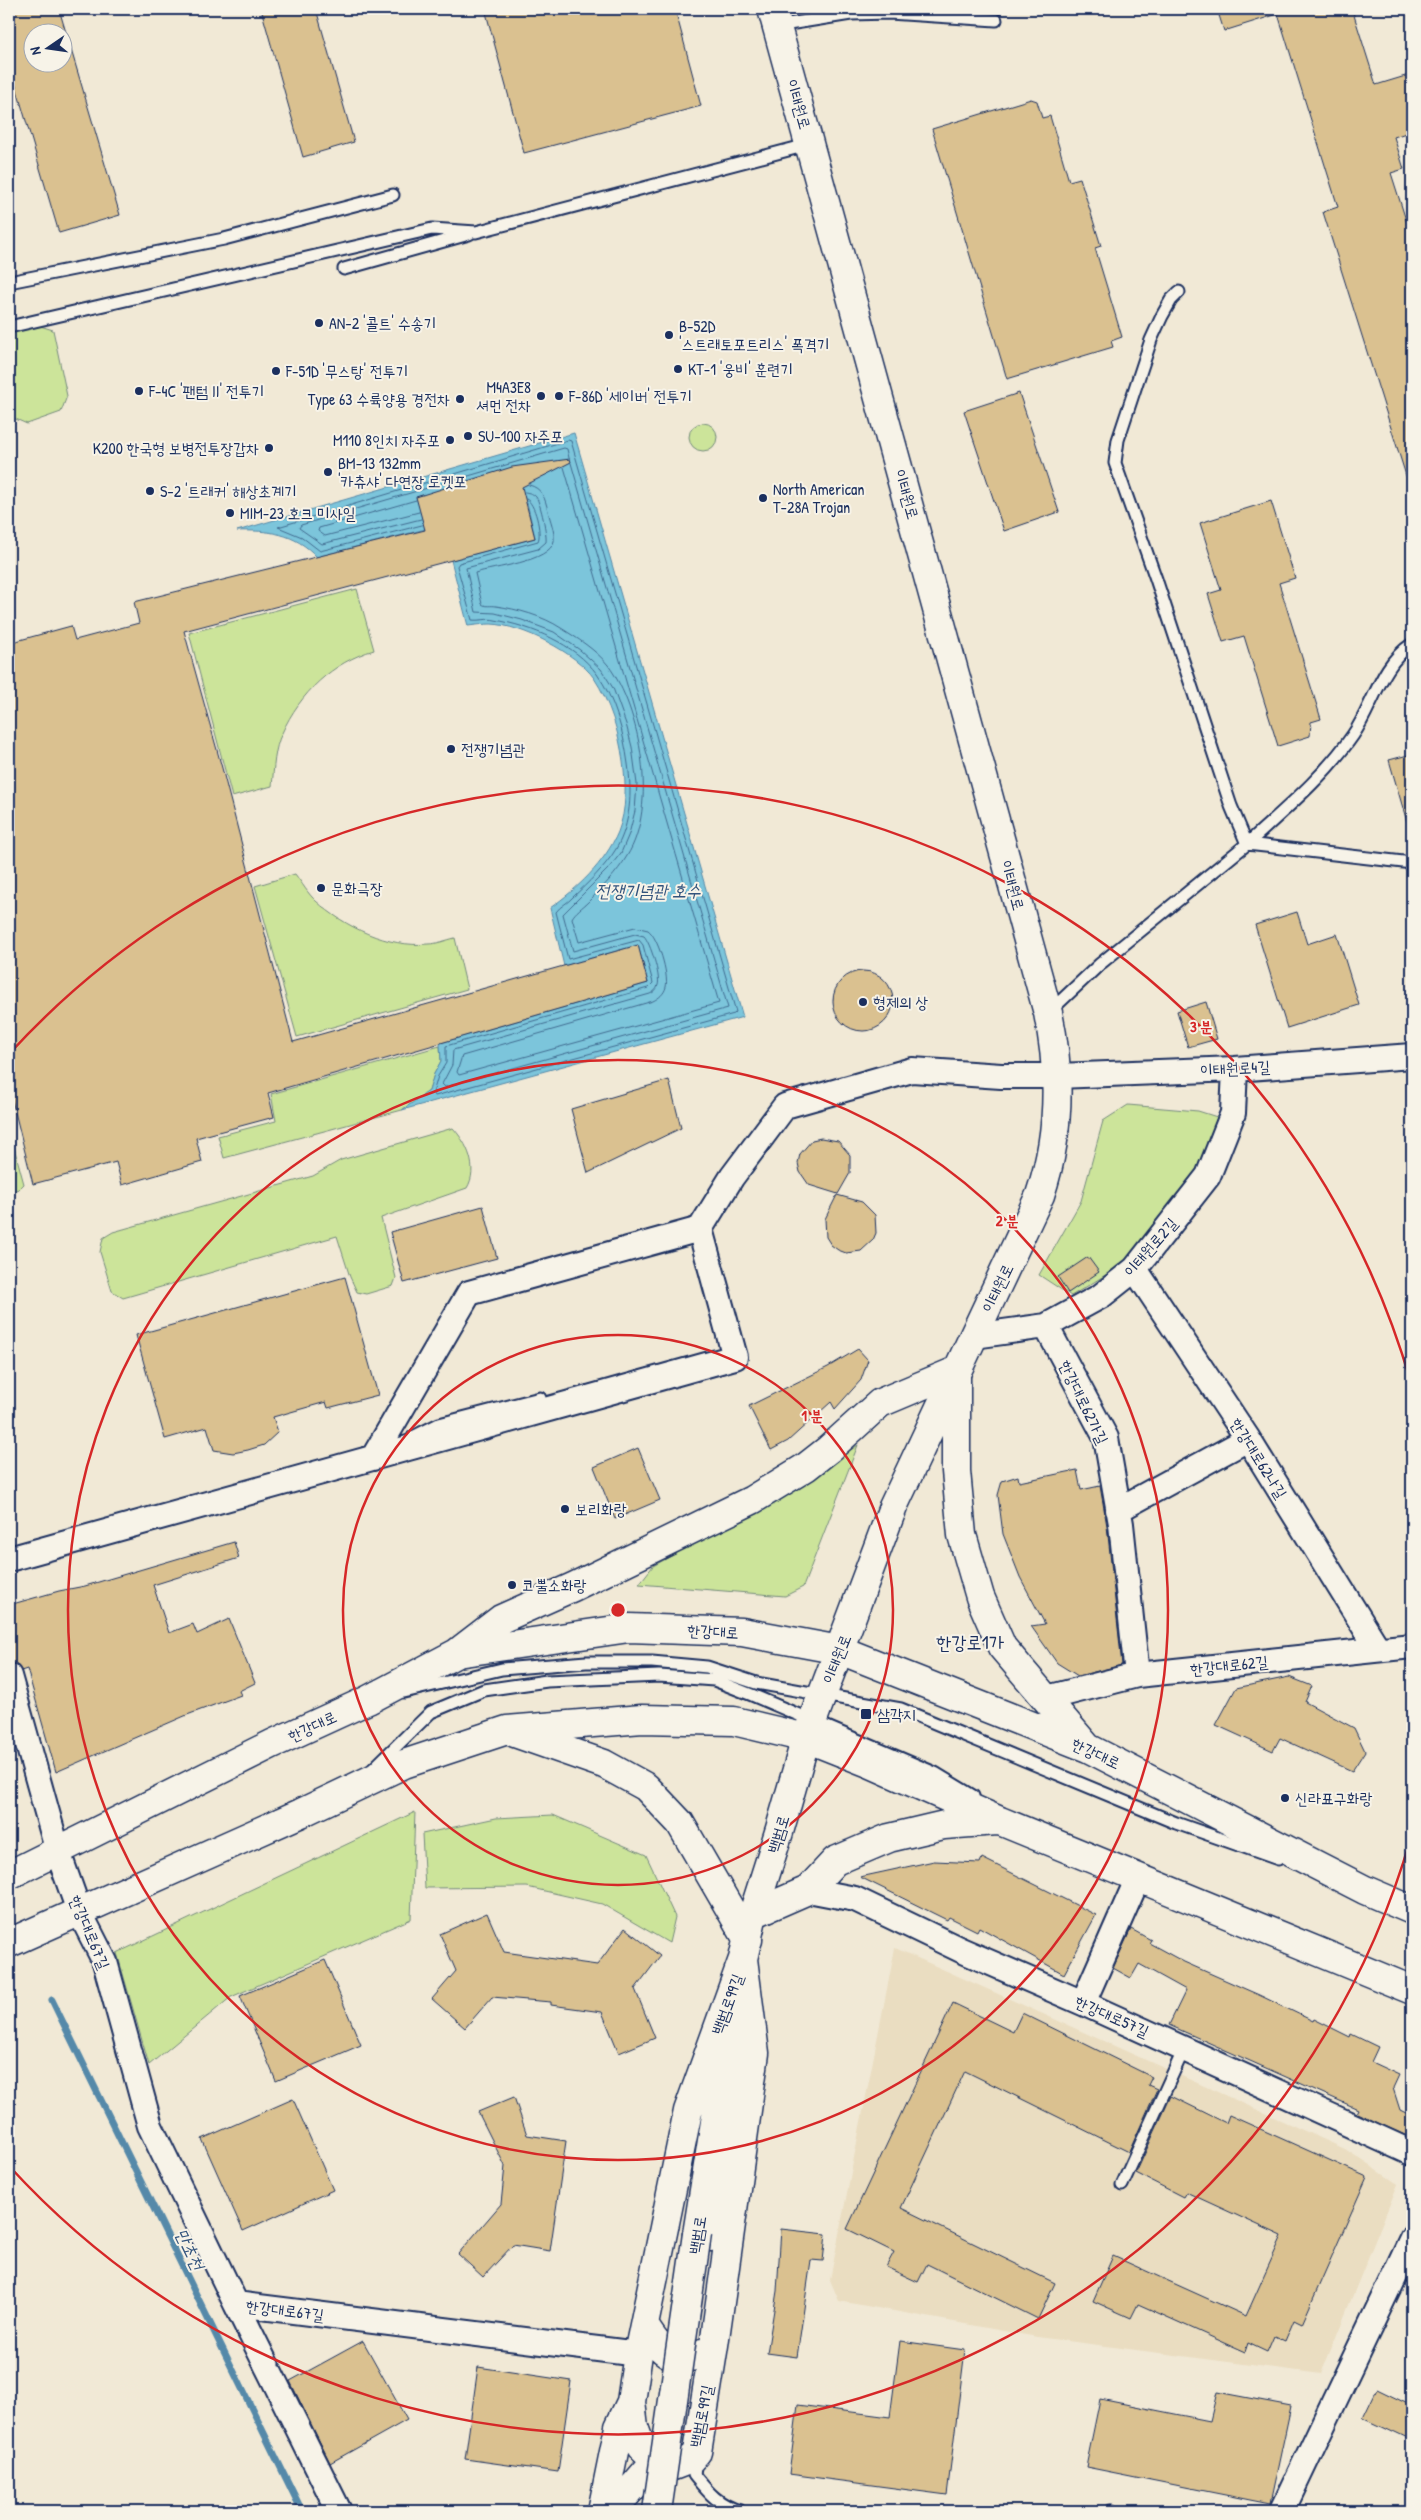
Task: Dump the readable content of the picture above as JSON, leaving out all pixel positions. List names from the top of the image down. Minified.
{"streets":{"main road":["이태원로","한강대로","백범로","백범로99길"],"street":["이태원로4길","이태원로2길","한강대로62가길","한강대로62나길","한강대로62길","한강대로67길","한강대로57길"]},"crossings":[["이태원로","이태원로4길"],["이태원로","이태원로2길"],["이태원로","한강대로"],["이태원로","백범로"],["이태원로4길","이태원로2길"],["이태원로2길","한강대로62가길"],["이태원로2길","한강대로62나길"],["한강대로62가길","한강대로62길"],["한강대로62나길","한강대로62길"],["한강대로","한강대로67길"],["백범로","백범로99길"],["한강대로67길","백범로99길"]],"districts":["한강로1가"],"water":["전쟁기념관 호수","만초천"],"places":{"other":["AN-2 '콜트' 수송기","B-52D '스트래토포트리스' 폭격기","KT-1 '웅비' 훈련기","F-51D '무스탕' 전투기","F-4C '팬텀 II' 전투기","M4A3E8 셔먼 전차","F-86D '세이버' 전투기","Type 63 수륙양용 경전차","SU-100 자주포","M110 8인치 자주포","K200 한국형 보병전투장갑차","BM-13 132mm '카츄샤' 다연장 로켓포","S-2 '트래커' 해상초계기","North American T-28A Trojan","MIM-23 호크 미사일","전쟁기념관","문화극장","형제의 상","보리화랑","코뿔소화랑","신라표구화랑"],"transit":["삼각지"]},"north":"left","rings":["3 분","2 분","1 분"]}
